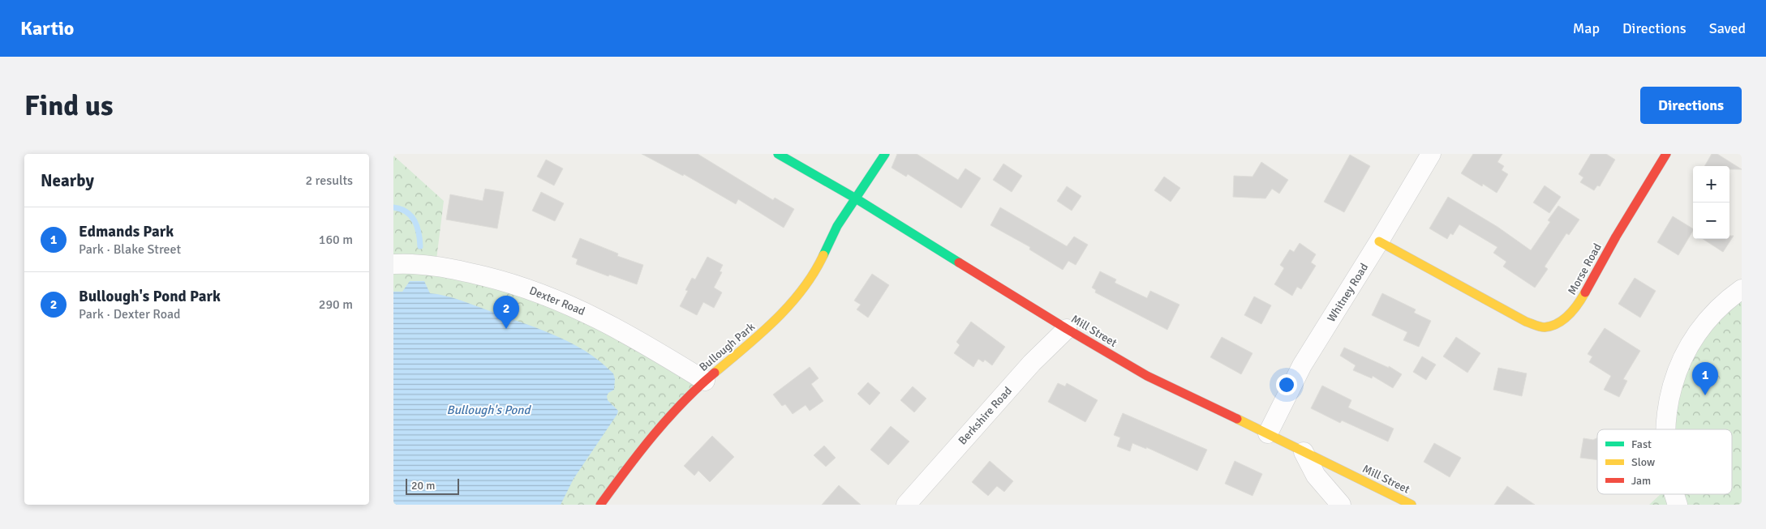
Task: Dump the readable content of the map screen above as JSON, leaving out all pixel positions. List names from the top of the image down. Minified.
{"streets":{"street":["Morse Road","Whitney Road","Dexter Road","Mill Street","Bullough Park","Berkshire Road"]},"crossings":[["Morse Road","Whitney Road"],["Whitney Road","Mill Street"],["Dexter Road","Bullough Park"],["Mill Street","Bullough Park"],["Mill Street","Berkshire Road"]],"water":["Bullough's Pond"],"legend":["Fast","Slow","Jam"],"scale_bar":"20 m","page":{"header":"Kartio","nav":["Map","Directions","Saved"],"buttons":"Directions","title":"Find us","heading":["Nearby","2 results"],"map_buttons":["+","−"],"list":[{"mark":"1","name":"Edmands Park","note":"Park · Blake Street","value":"160 m"},{"mark":"2","name":"Bullough's Pond Park","note":"Park · Dexter Road","value":"290 m"}],"pins":["2","1"],"scale":"20 m"}}
